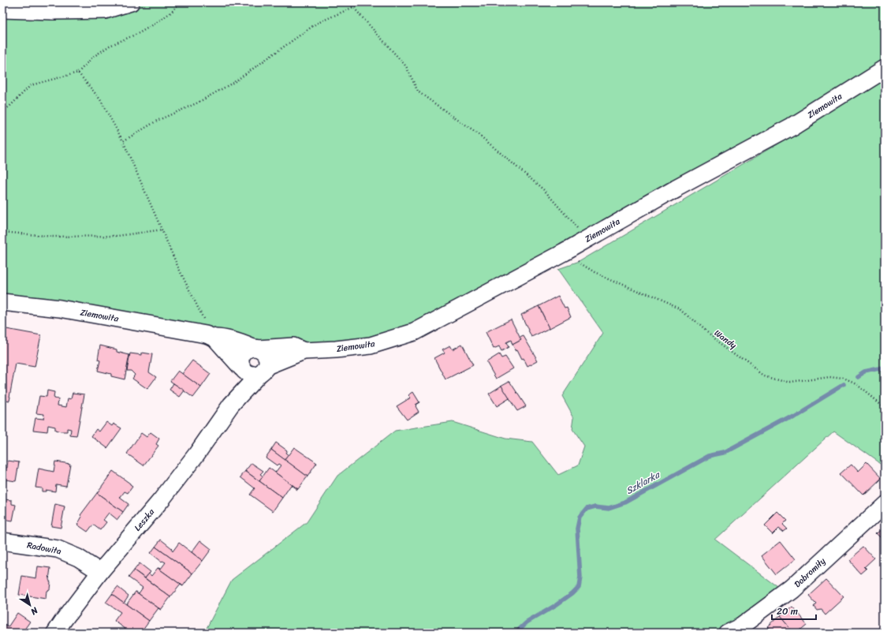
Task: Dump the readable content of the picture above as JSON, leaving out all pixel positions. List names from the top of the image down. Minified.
{"streets":{"street":["Ziemowita","Leszka","Radowita","Dobromiły"],"path":["Wandy"]},"crossings":[["Ziemowita","Wandy"],["Ziemowita","Leszka"],["Leszka","Radowita"]],"water":["Szklarka"],"scale_bar":"20 m","north":"bottom right"}
